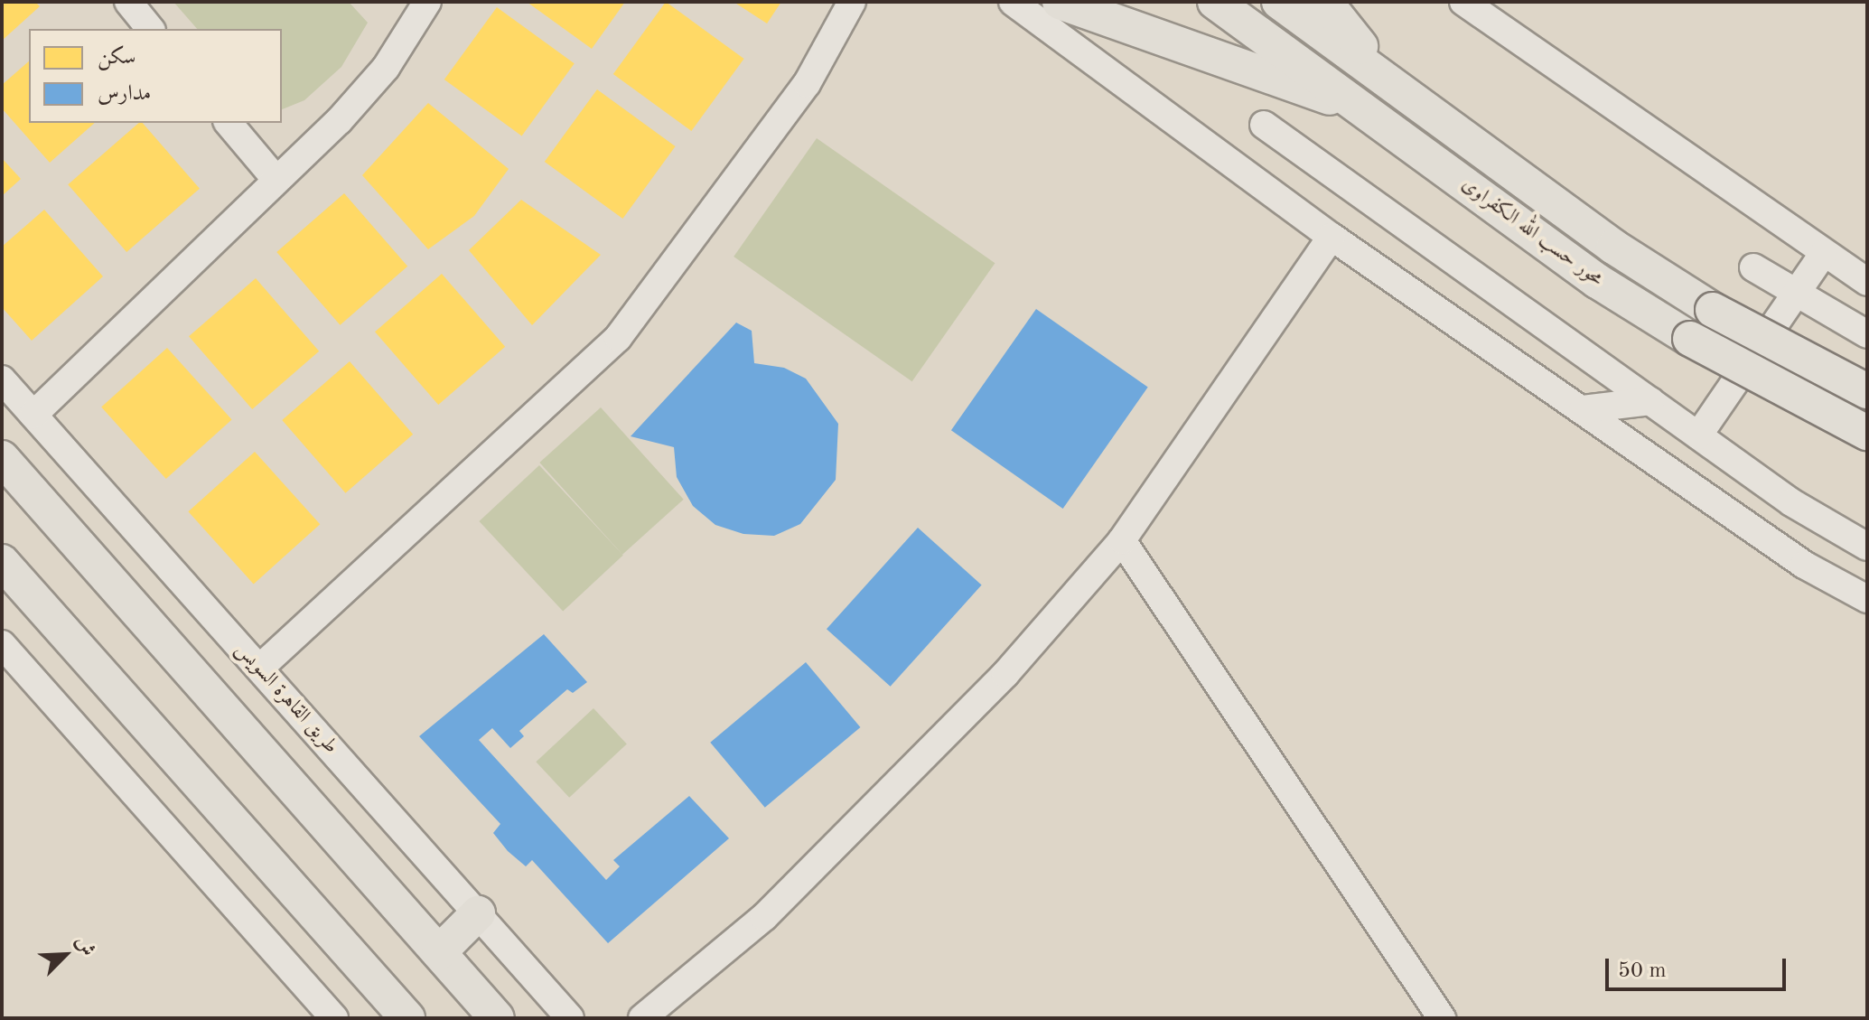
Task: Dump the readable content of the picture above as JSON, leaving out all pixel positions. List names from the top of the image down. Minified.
{"streets":{"main road":["محور حسب الله الكفراوى"],"street":["طريق القاهرة السويس"]},"legend":["سكن","مدارس"],"scale_bar":"50 m","north":"top right"}
